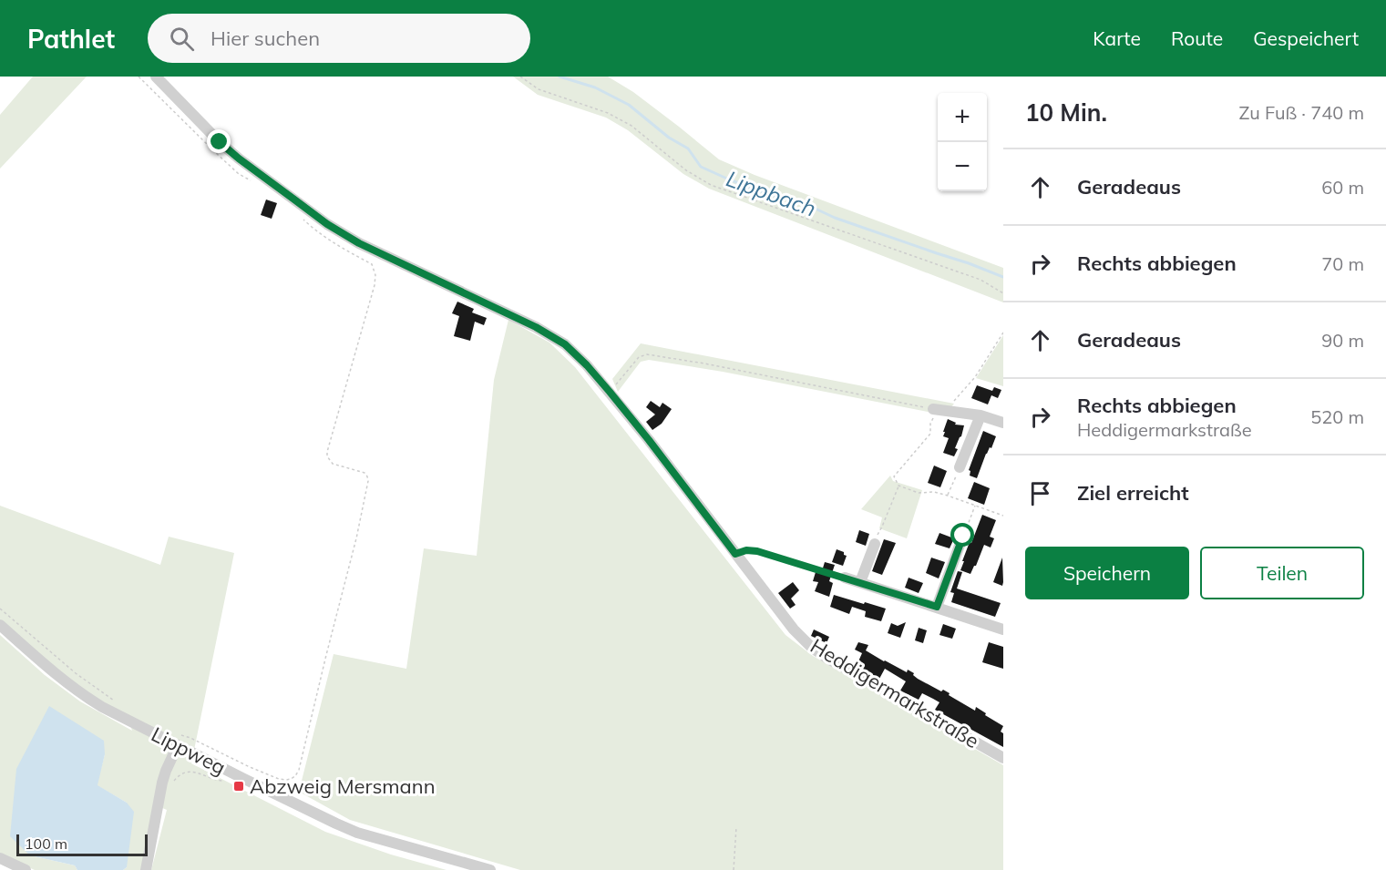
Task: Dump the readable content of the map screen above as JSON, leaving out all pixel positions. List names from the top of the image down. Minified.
{"streets":{"street":["Heddigermarkstraße","Lippweg"]},"water":["Lippbach"],"places":{"transit":["Abzweig Mersmann"]},"scale_bar":"100 m","page":{"header":"Pathlet","search":"Hier suchen","nav":["Karte","Route","Gespeichert"],"heading":["10 Min.","Zu Fuß · 740 m"],"map_buttons":["+","−"],"list":[["Geradeaus","60 m"],["Rechts abbiegen","70 m"],["Geradeaus","90 m"],["Rechts abbiegen","Heddigermarkstraße","520 m"],"Ziel erreicht"],"buttons":["Speichern","Teilen"],"scale":"100 m"}}
